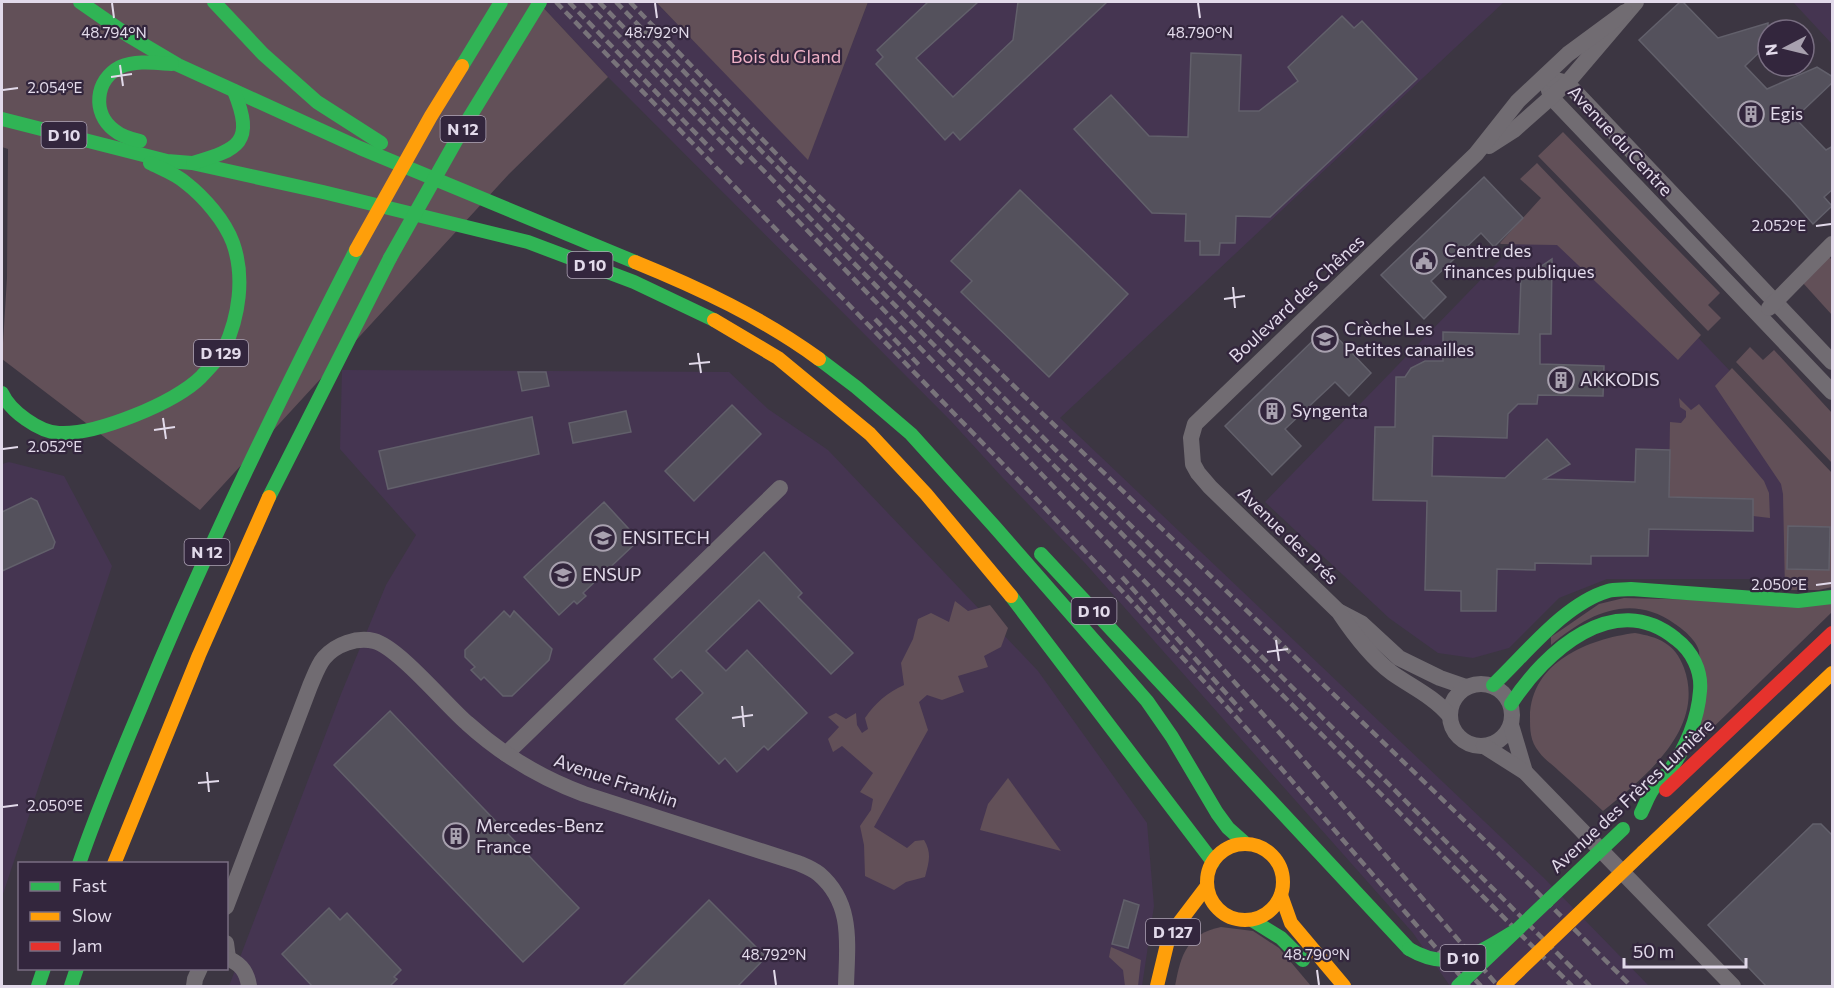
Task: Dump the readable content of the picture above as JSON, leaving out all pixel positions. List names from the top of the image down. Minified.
{"streets":{"main road":["N 12","D 10","D 129","Avenue des Frères Lumière","D 127"],"street":["Avenue du Centre","Boulevard des Chênes","Avenue des Prés","Avenue Franklin"]},"crossings":[["D 10","D 129"],["D 10","Avenue des Frères Lumière"],["D 10","D 127"],["Avenue du Centre","Boulevard des Chênes"],["Boulevard des Chênes","Avenue des Prés"]],"parks":["Bois du Gland"],"places":{"building":["Egis","AKKODIS","Syngenta","Mercedes-Benz France"],"public building":["Centre des finances publiques"],"school or university":["Crèche Les Petites canailles","ENSITECH","ENSUP"]},"legend":["Fast","Slow","Jam"],"scale_bar":"50 m","north":"left","coordinates":["48.794°N","48.792°N","48.790°N","2.054°E","2.052°E","2.050°E"]}
